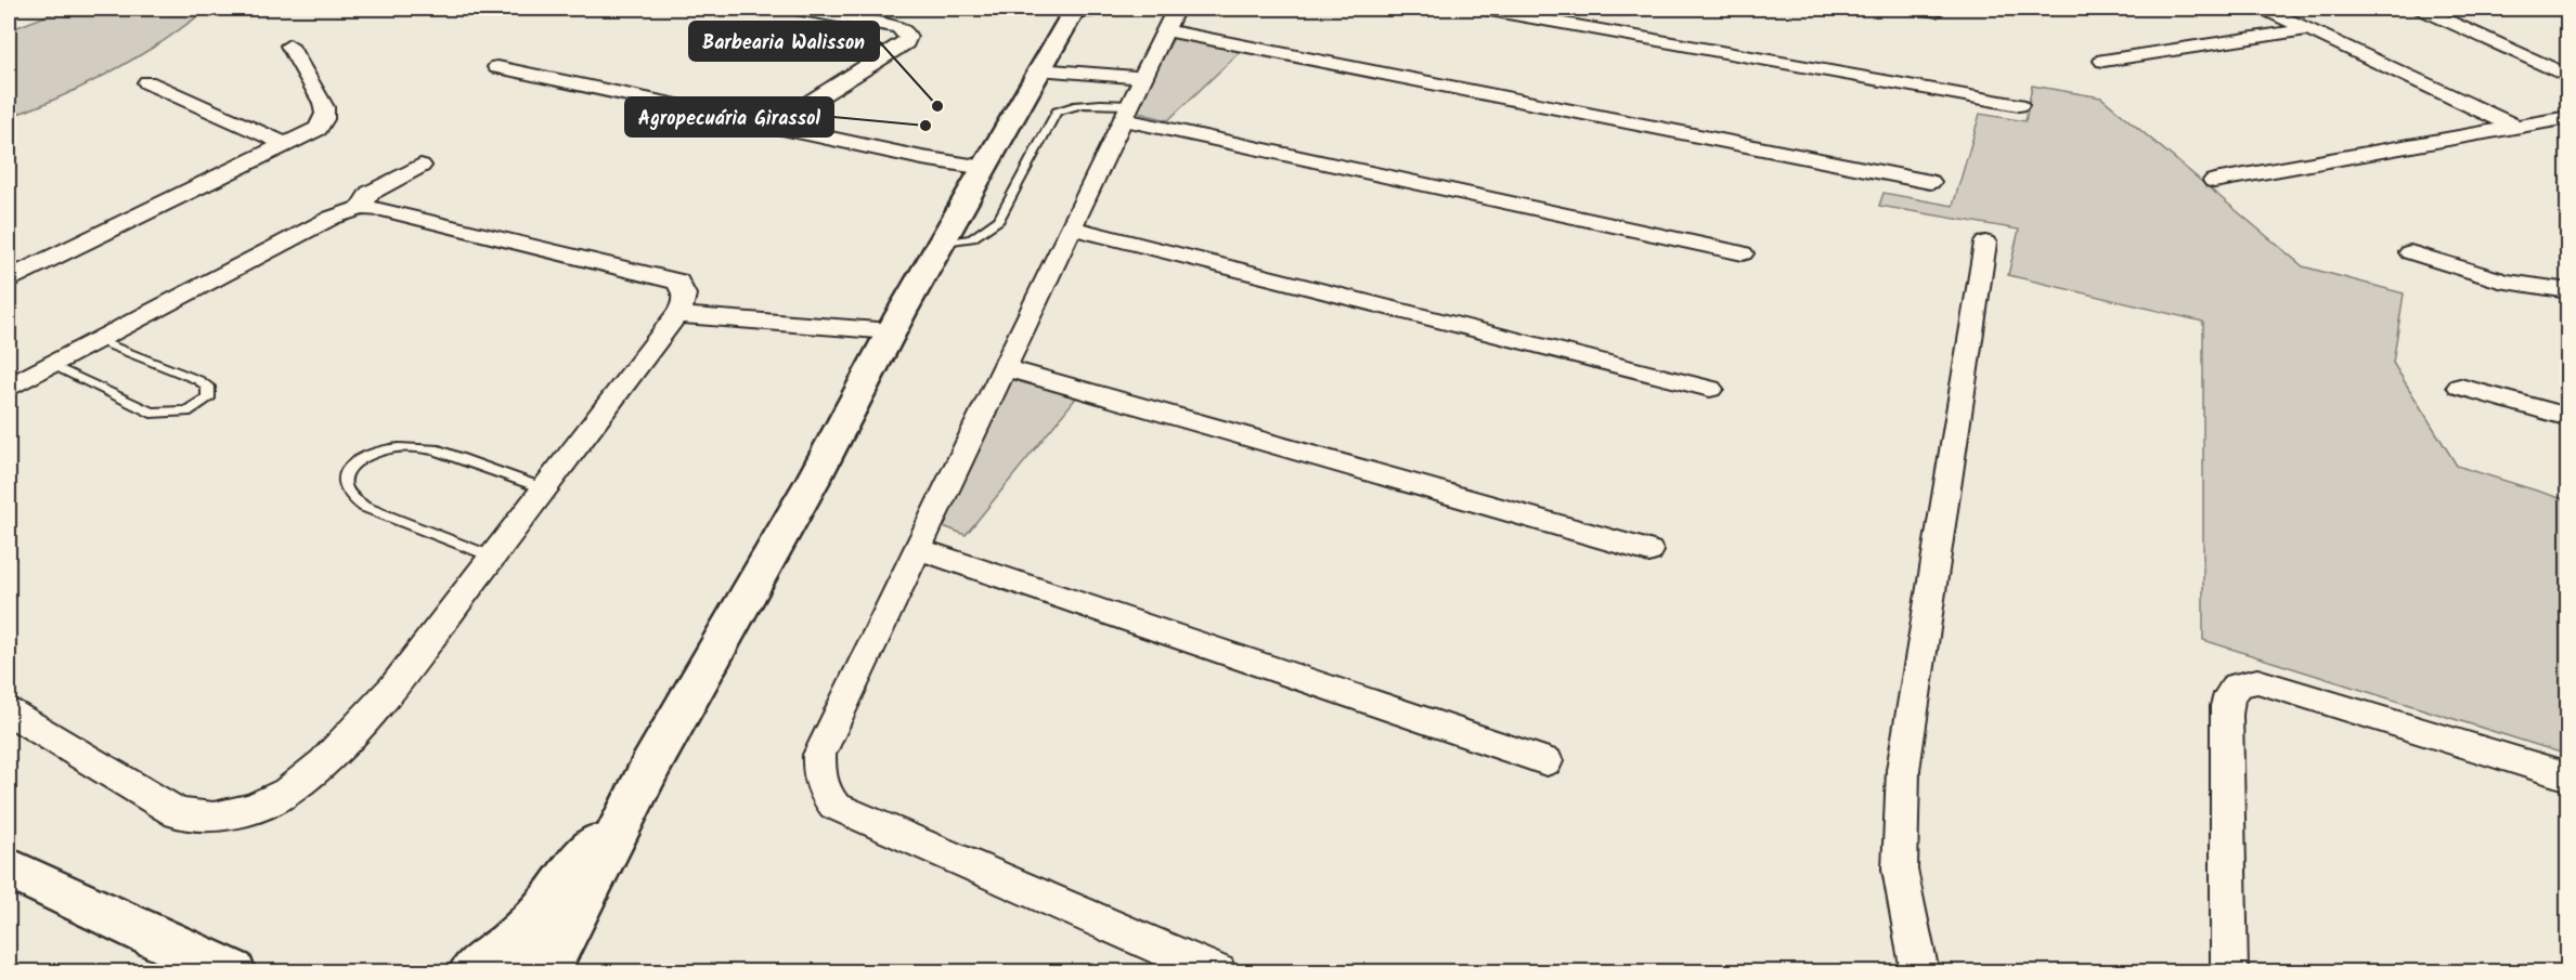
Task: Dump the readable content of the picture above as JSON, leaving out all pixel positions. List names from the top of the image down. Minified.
{"places":["Barbearia Walisson","Agropecuária Girassol"]}
